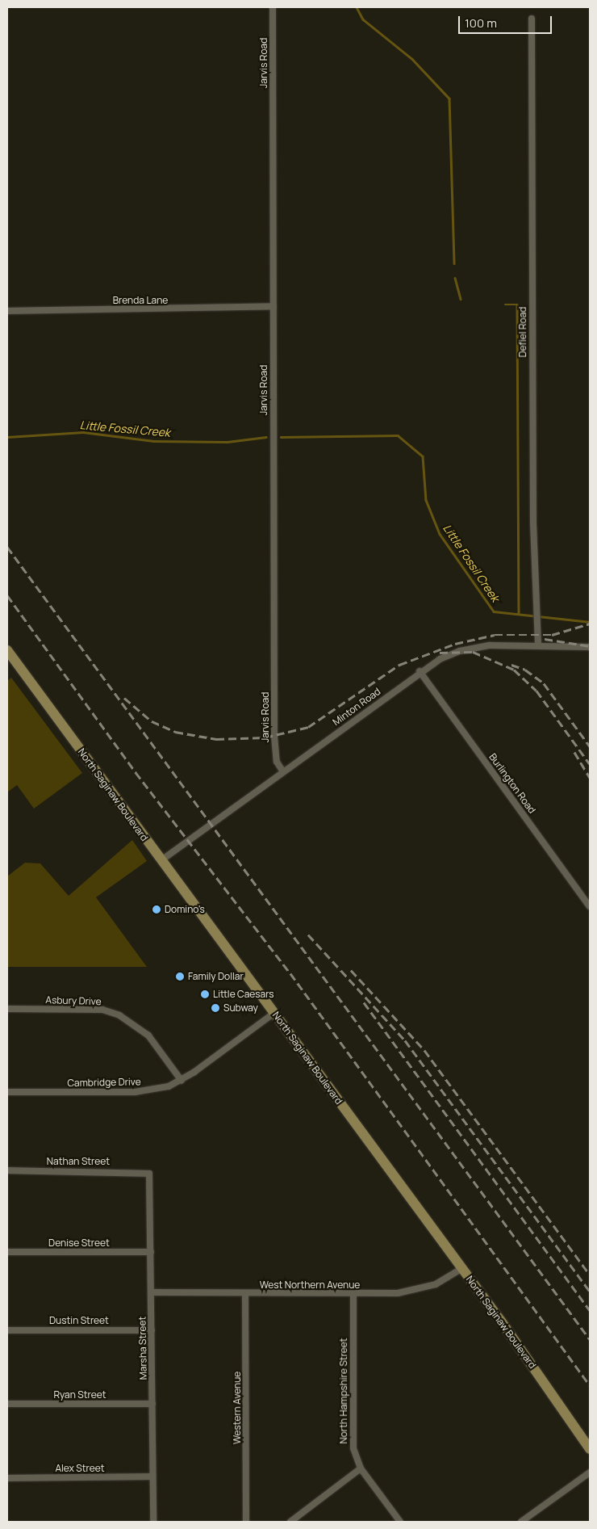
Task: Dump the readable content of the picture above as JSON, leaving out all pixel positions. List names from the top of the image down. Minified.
{"streets":{"main road":["North Saginaw Boulevard"],"street":["Jarvis Road","Brenda Lane","Defiel Road","Minton Road","Burlington Road","Asbury Drive","Cambridge Drive","Nathan Street","Denise Street","West Northern Avenue","Dustin Street","Marsha Street","North Hampshire Street","Ryan Street","Western Avenue","Alex Street"]},"crossings":[["Jarvis Road","Brenda Lane"],["Jarvis Road","Minton Road"],["Defiel Road","Minton Road"],["Minton Road","Burlington Road"],["Minton Road","North Saginaw Boulevard"],["North Saginaw Boulevard","Cambridge Drive"],["North Saginaw Boulevard","West Northern Avenue"],["Asbury Drive","Cambridge Drive"],["Nathan Street","Marsha Street"],["Denise Street","Marsha Street"],["West Northern Avenue","Marsha Street"],["West Northern Avenue","North Hampshire Street"],["West Northern Avenue","Western Avenue"],["Dustin Street","Marsha Street"],["Marsha Street","Ryan Street"],["Marsha Street","Alex Street"]],"water":["Little Fossil Creek"],"places":["Domino's","Family Dollar","Little Caesars","Subway"],"scale_bar":"100 m"}
